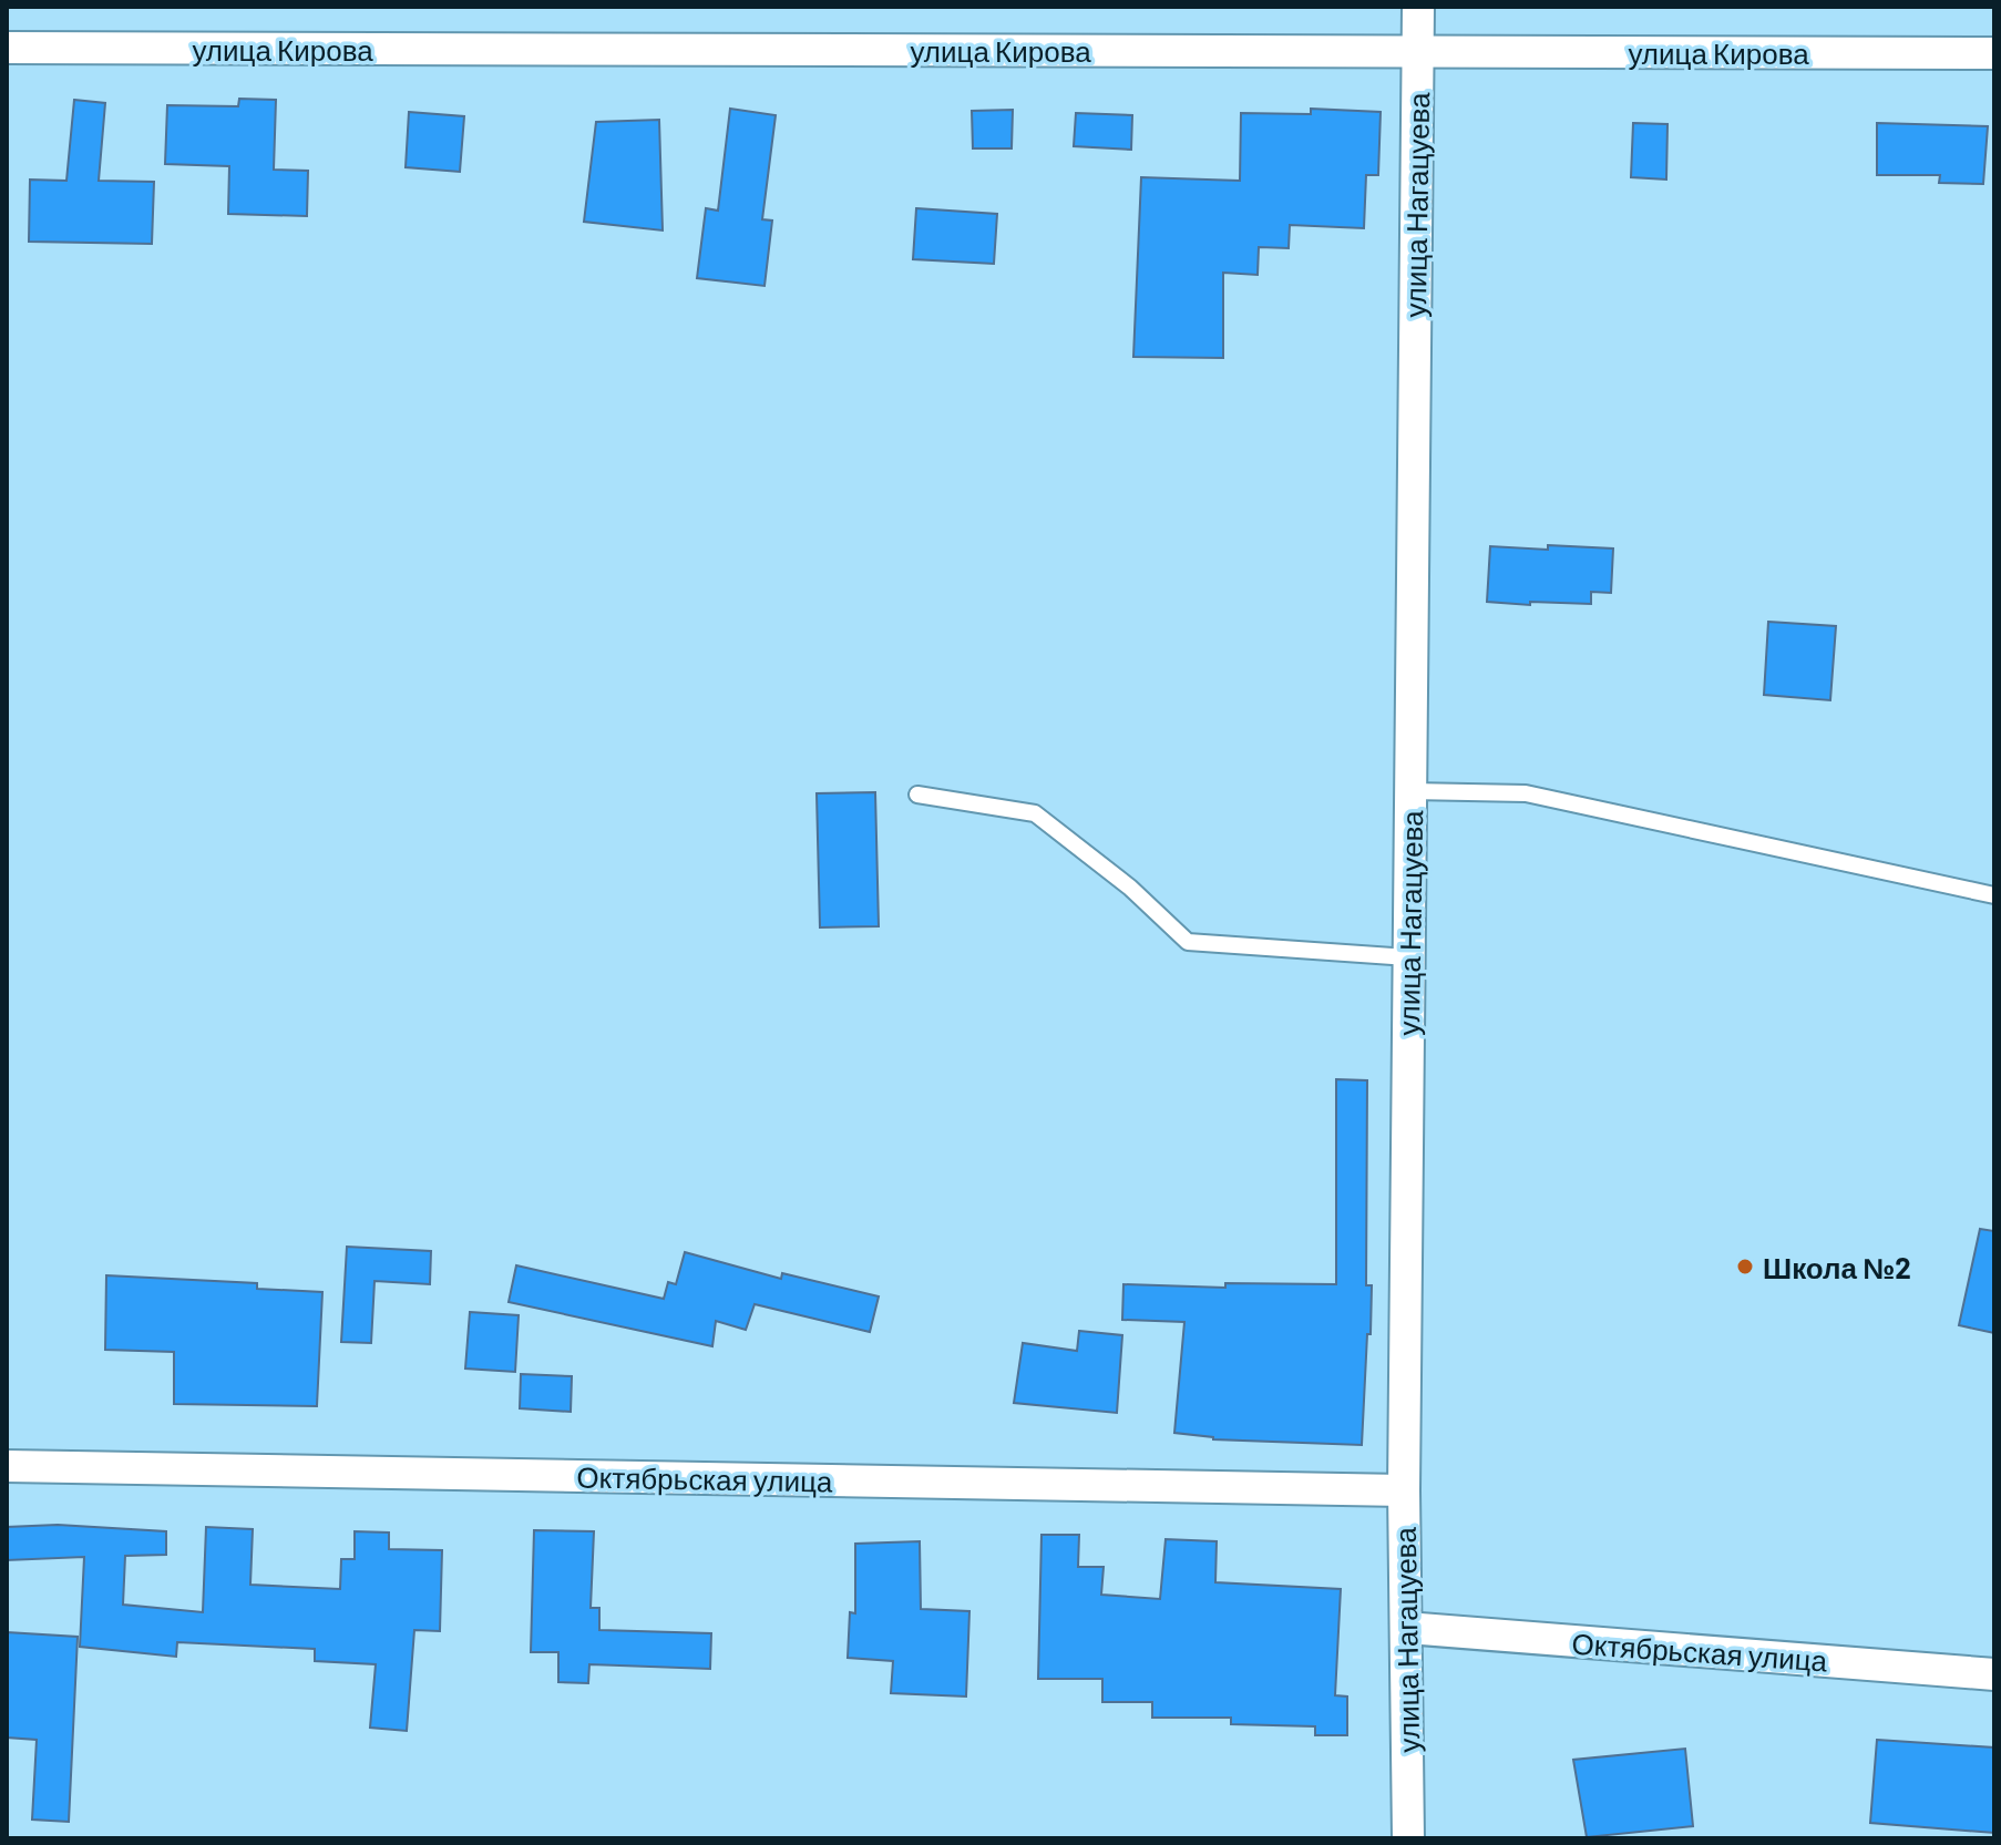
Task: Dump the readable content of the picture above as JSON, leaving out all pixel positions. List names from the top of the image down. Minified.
{"streets":{"street":["улица Кирова","улица Нагацуева","Октябрьская улица"]},"crossings":[["улица Кирова","улица Нагацуева"],["улица Нагацуева","Октябрьская улица"]],"places":["Школа №2"]}
